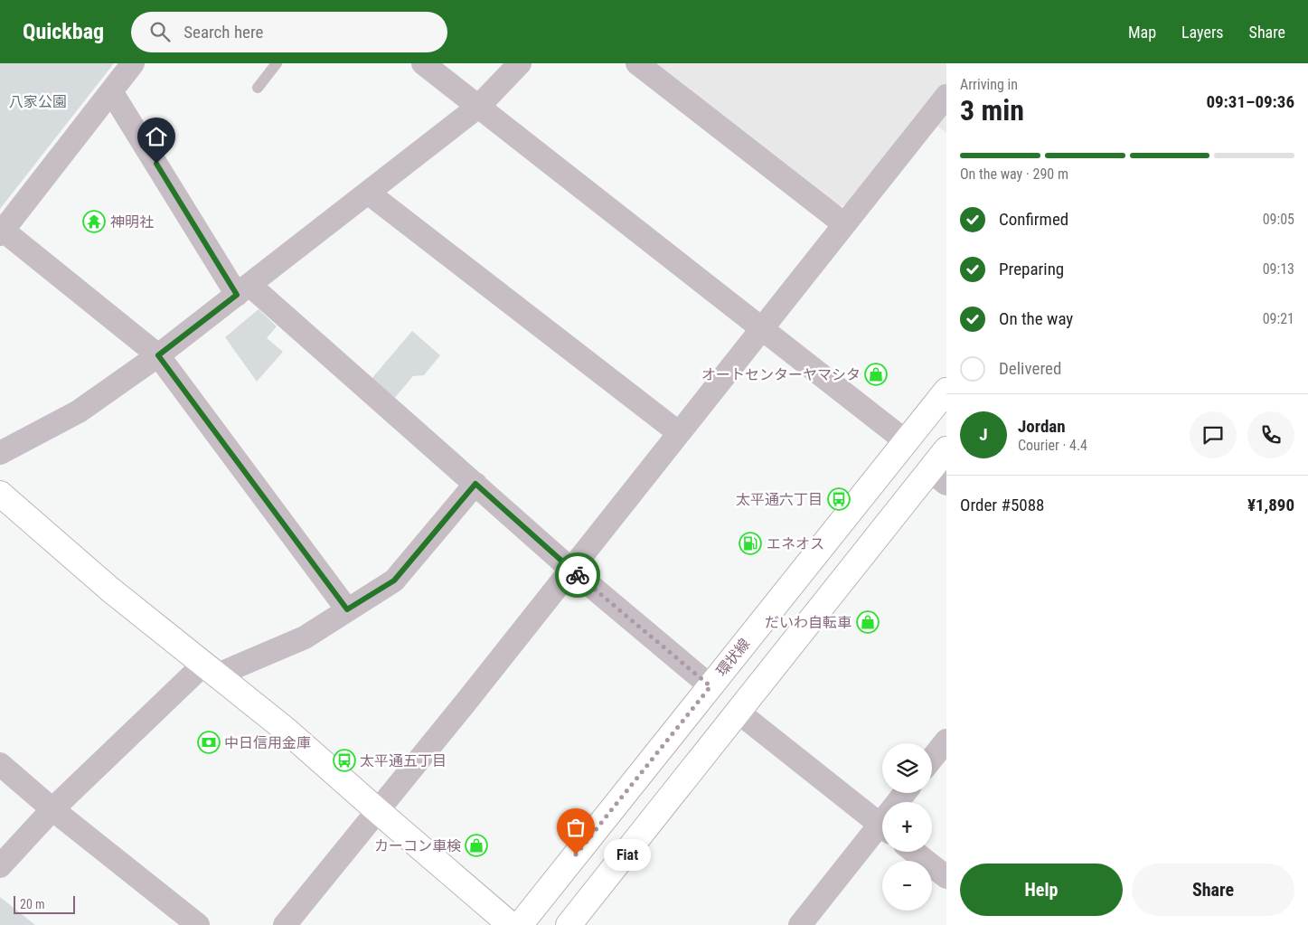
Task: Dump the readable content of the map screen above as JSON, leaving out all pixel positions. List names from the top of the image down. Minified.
{"streets":{"main road":["環状線"]},"parks":["八家公園"],"places":{"temple":["神明社"],"shop":["オートセンターヤマシタ","だいわ自転車","カーコン車検"],"bus stop":["太平通六丁目","太平通五丁目"],"fuel station":["エネオス"],"bank":["中日信用金庫"],"other":["Fiat"]},"scale_bar":"20 m","page":{"header":"Quickbag","search":"Search here","nav":["Map","Layers","Share"],"heading":["3 min","Arriving in","09:31–09:36"],"panel":["Jordan","Courier · 4.4","Order #5088","¥1,890"],"bar":"On the way · 290 m","list":[["Confirmed","09:05"],["Preparing","09:13"],["On the way","09:21"],"Delivered"],"round":"J","map_buttons":["+","−"],"bubble":"Fiat","buttons":["Help","Share"],"scale":"20 m"}}
